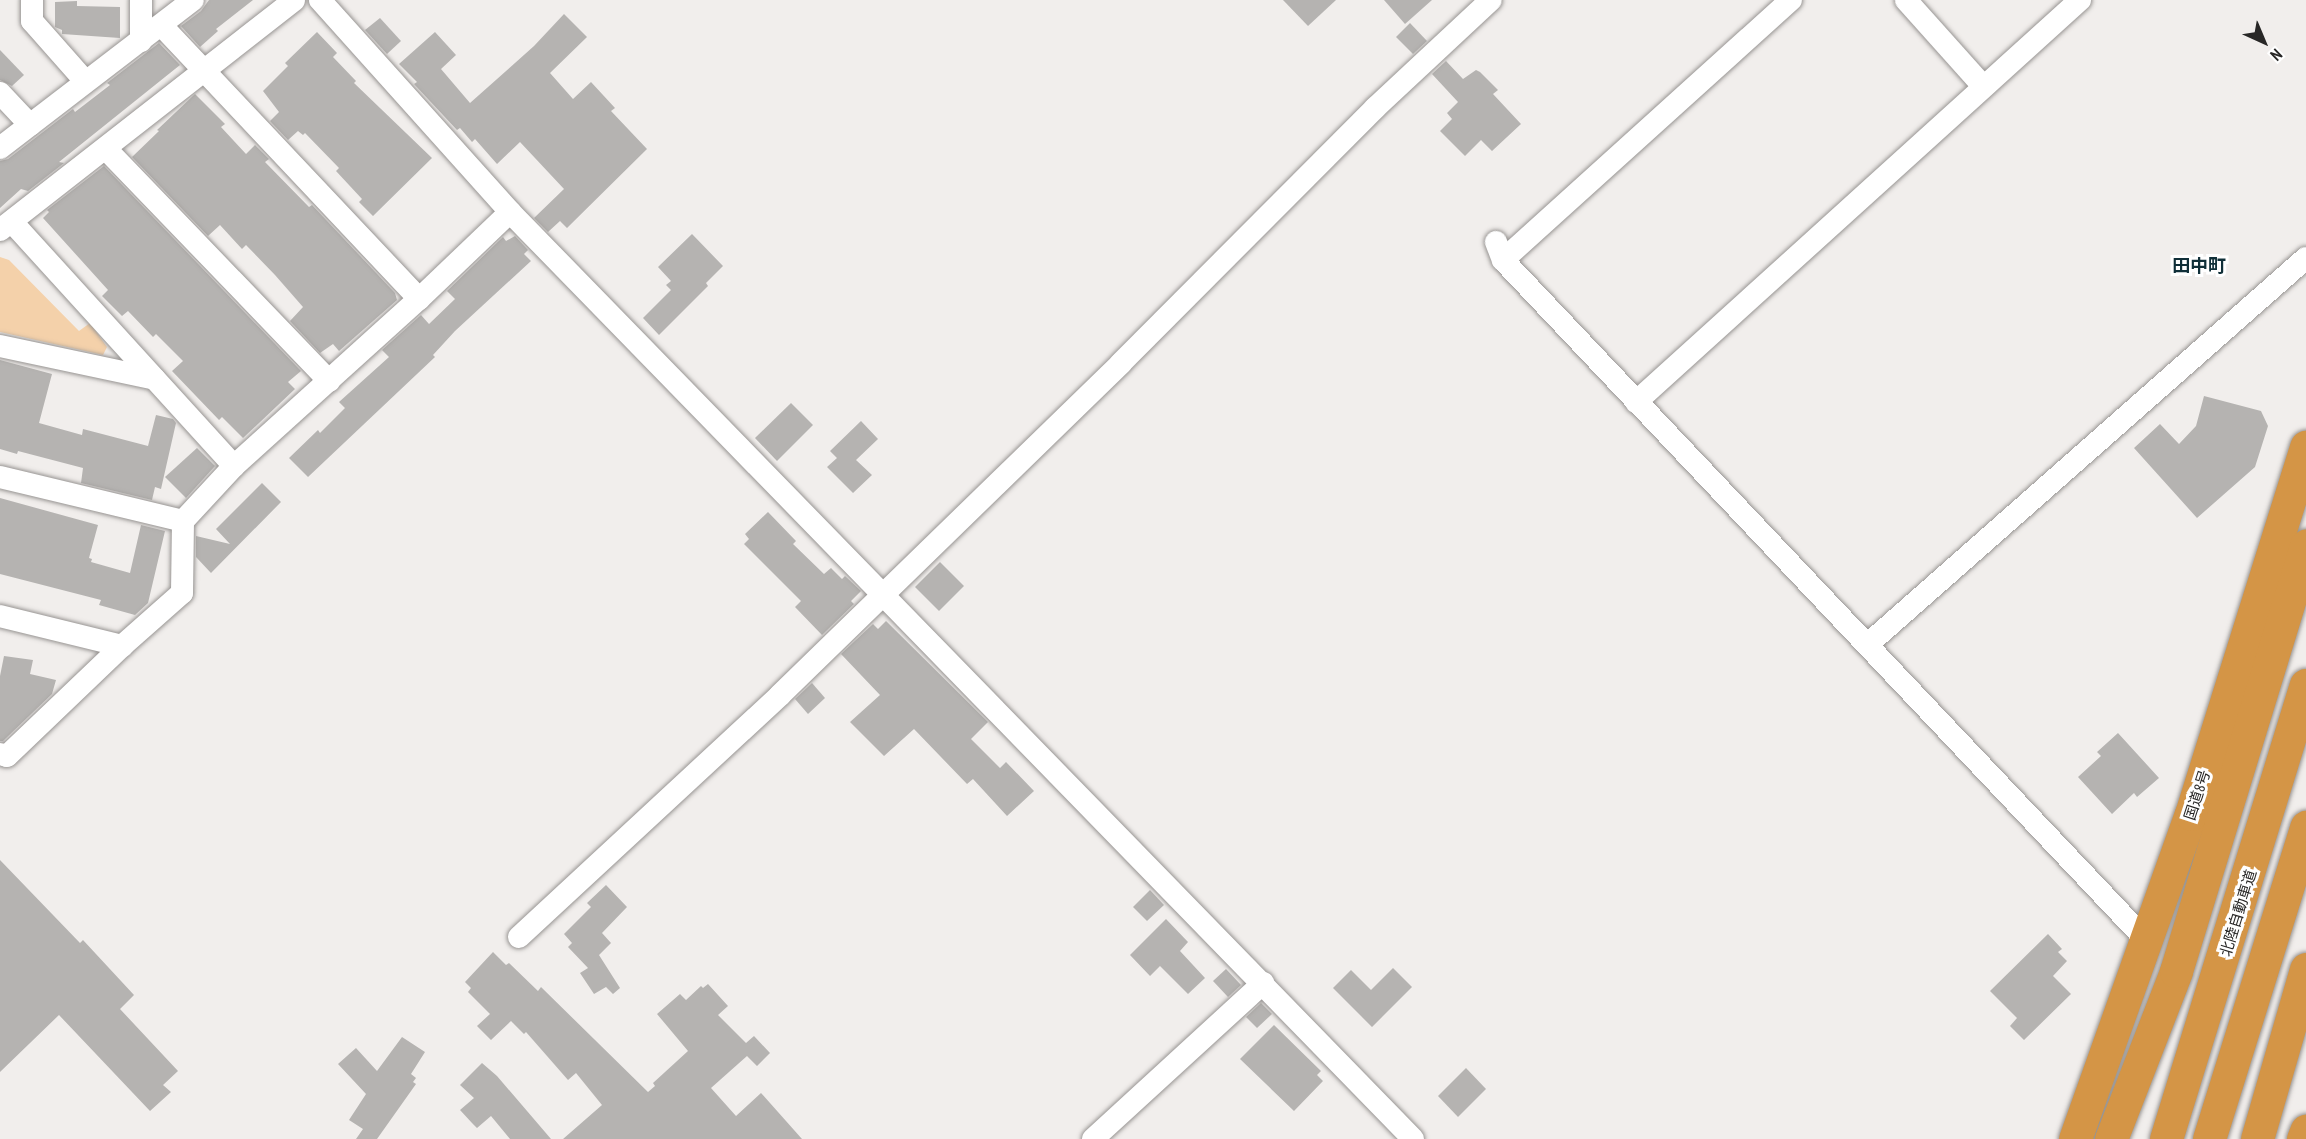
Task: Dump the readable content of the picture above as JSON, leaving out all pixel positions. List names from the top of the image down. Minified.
{"streets":{"highway":["国道8号","北陸自動車道"]},"districts":["田中町"],"north":"bottom right"}
